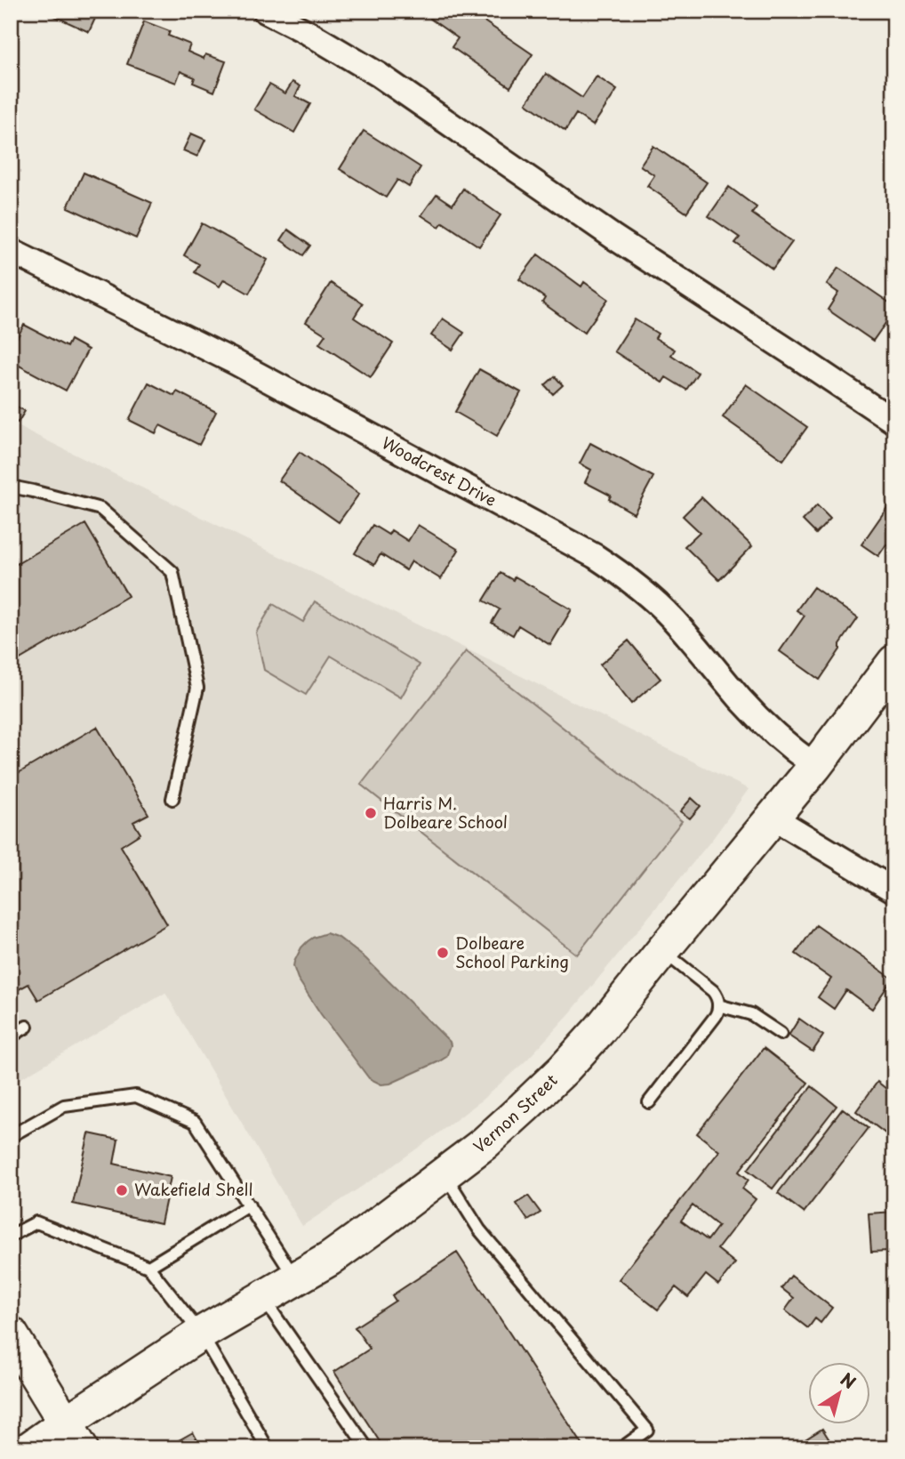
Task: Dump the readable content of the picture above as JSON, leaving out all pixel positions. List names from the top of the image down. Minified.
{"streets":{"main road":["Vernon Street"],"street":["Woodcrest Drive"]},"crossings":[["Woodcrest Drive","Vernon Street"]],"places":["Harris M. Dolbeare School","Dolbeare School Parking","Wakefield Shell"],"north":"top right"}
